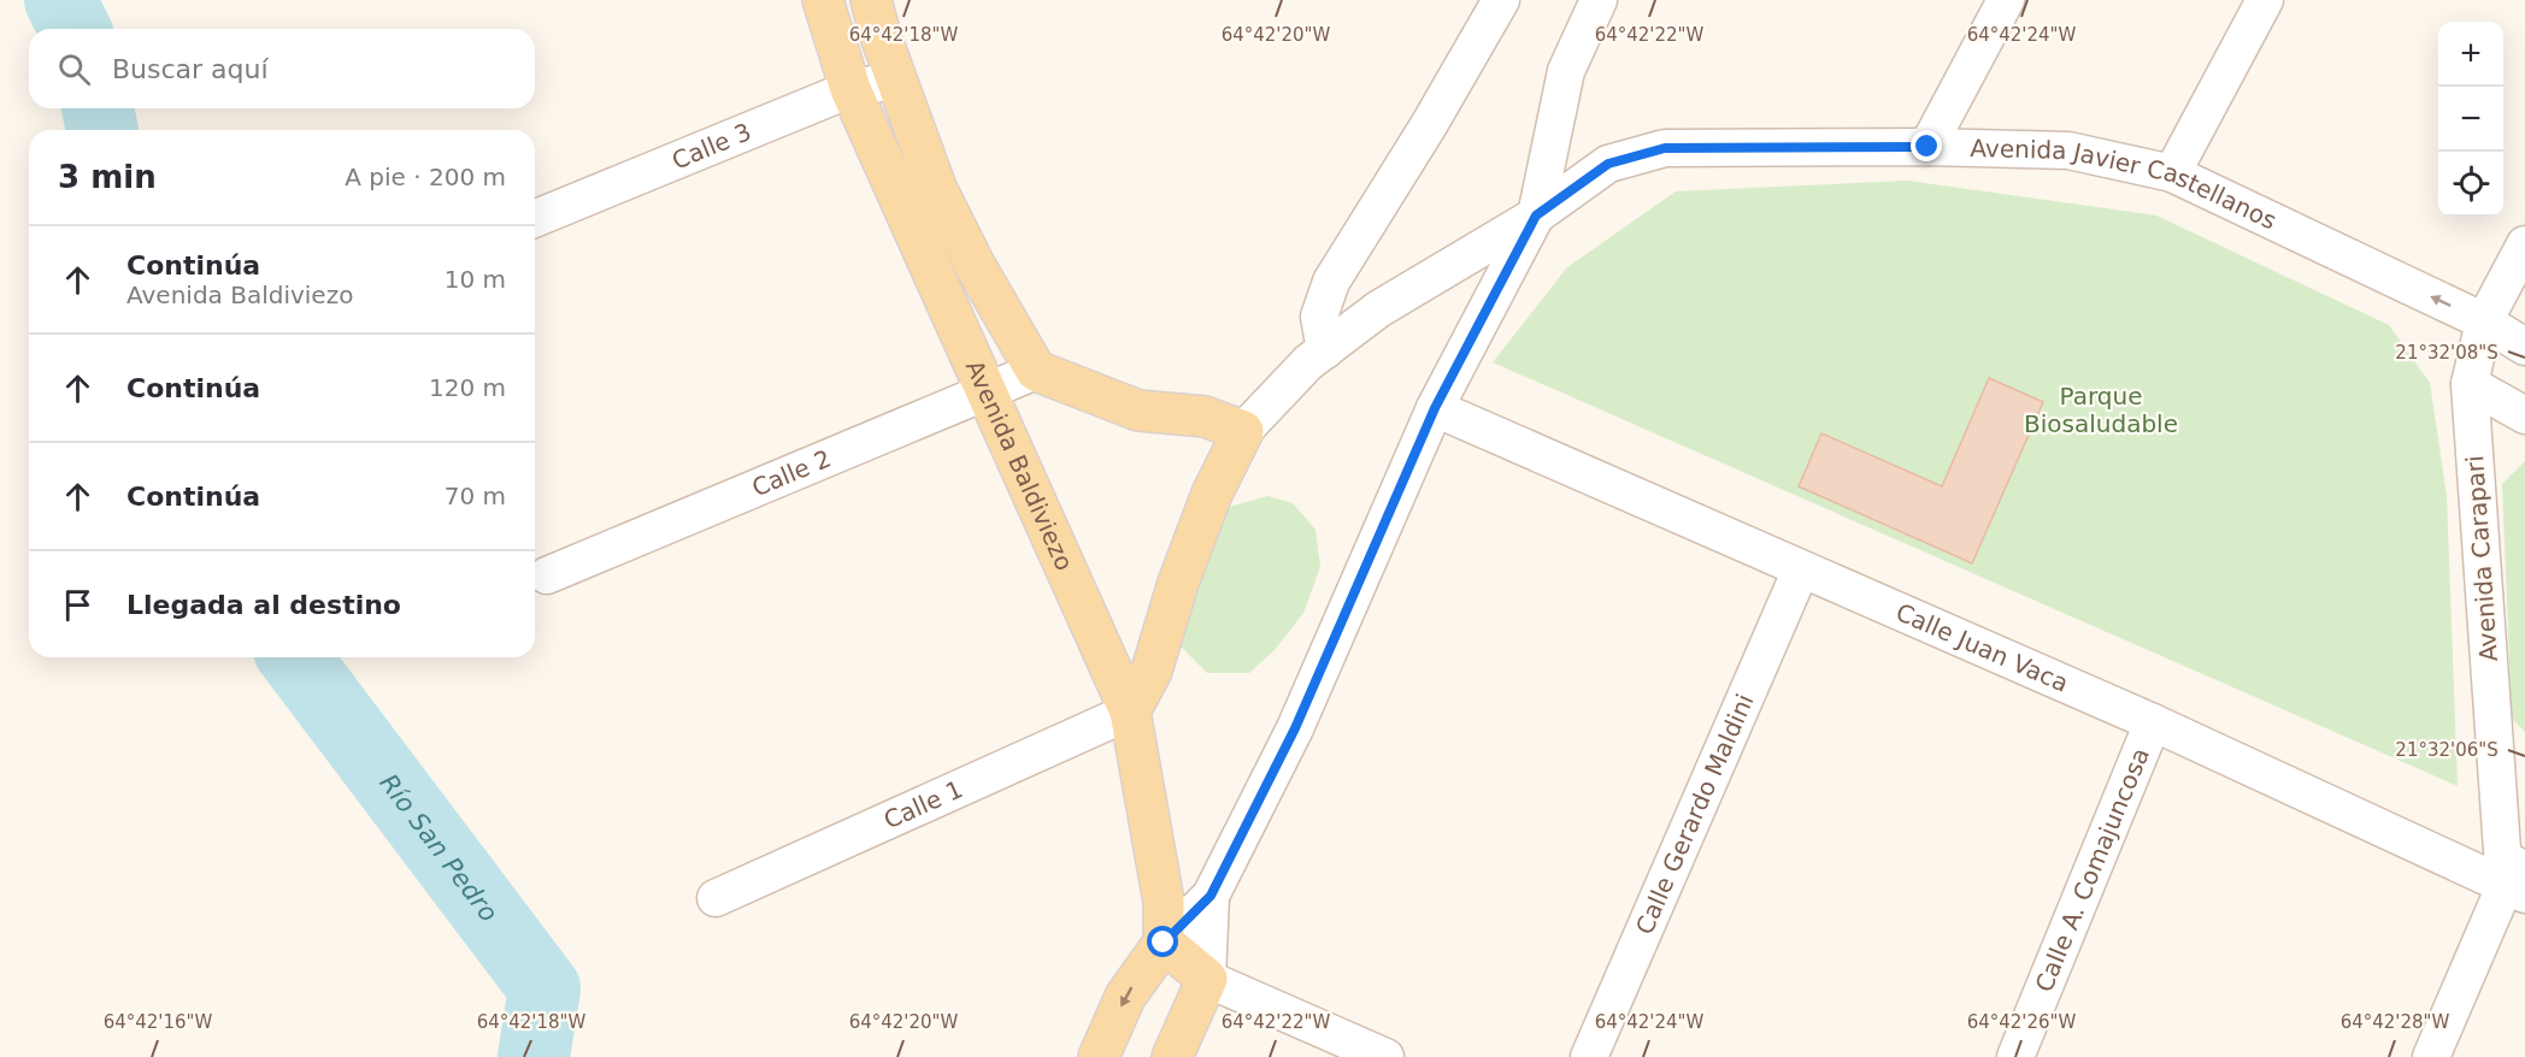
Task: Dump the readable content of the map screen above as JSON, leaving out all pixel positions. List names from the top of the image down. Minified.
{"streets":{"main road":["Avenida Baldiviezo"],"street":["Calle 3","Avenida Javier Castellanos","Calle 2","Avenida Carapari","Calle Juan Vaca","Calle 1","Calle Gerardo Maldini","Calle A. Comajuncosa"]},"crossings":[["Calle 3","Avenida Baldiviezo"],["Avenida Javier Castellanos","Avenida Carapari"],["Avenida Baldiviezo","Calle 2"],["Avenida Baldiviezo","Calle 1"],["Avenida Carapari","Calle Juan Vaca"],["Calle Juan Vaca","Calle Gerardo Maldini"],["Calle Juan Vaca","Calle A. Comajuncosa"]],"water":["Río San Pedro"],"parks":["Parque Biosaludable"],"page":{"map_buttons":["+","−"],"search":"Buscar aquí","heading":["3 min","A pie · 200 m"],"list":[["Continúa","Avenida Baldiviezo","10 m"],["Continúa","120 m"],["Continúa","70 m"],"Llegada al destino"]},"coordinates":["64°42'18\"W","64°42'20\"W","64°42'22\"W","64°42'24\"W","21°32'08\"S","21°32'06\"S","64°42'16\"W","64°42'26\"W","64°42'28\"W"]}
